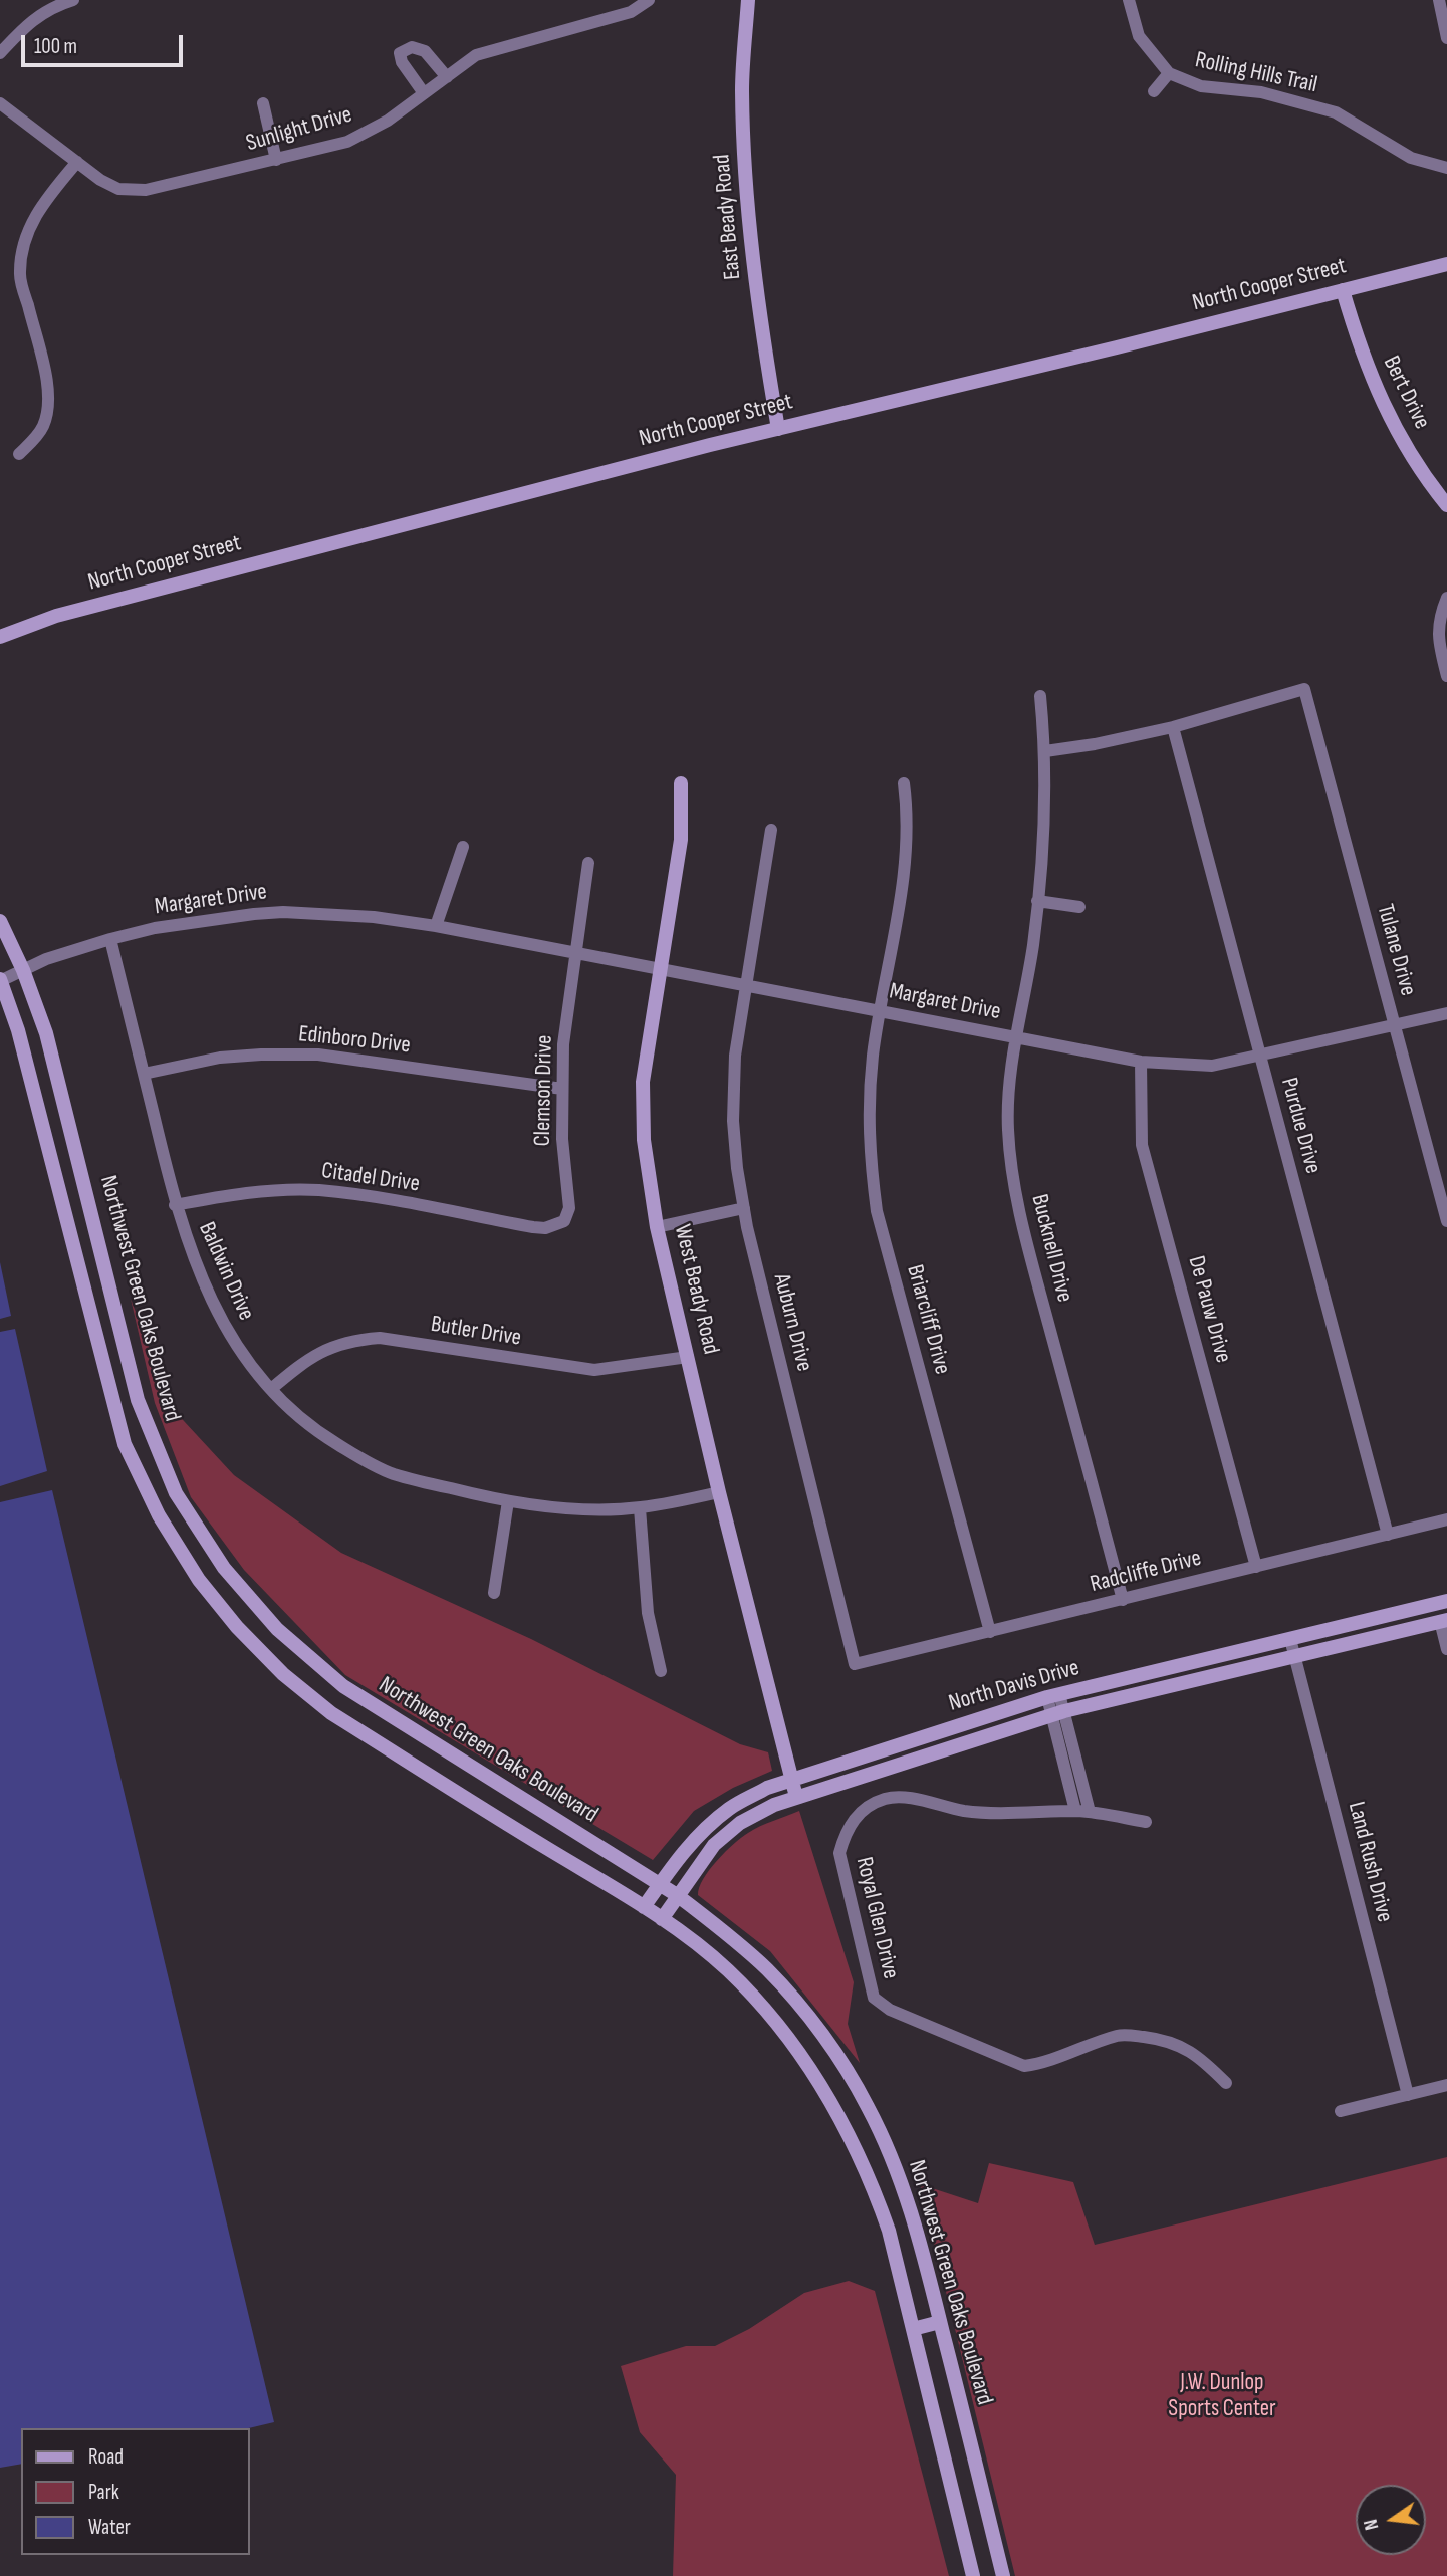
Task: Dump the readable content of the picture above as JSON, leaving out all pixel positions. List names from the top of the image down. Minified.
{"streets":{"main road":["East Beady Road","North Cooper Street","Bert Drive","West Beady Road","Northwest Green Oaks Boulevard","North Davis Drive"],"street":["Rolling Hills Trail","Sunlight Drive","Margaret Drive","Tulane Drive","Edinboro Drive","Clemson Drive","Purdue Drive","Citadel Drive","Bucknell Drive","Baldwin Drive","De Pauw Drive","Briarcliff Drive","Auburn Drive","Butler Drive","Radcliffe Drive","Land Rush Drive","Royal Glen Drive"]},"crossings":[["East Beady Road","North Cooper Street"],["North Cooper Street","Bert Drive"],["Margaret Drive","Tulane Drive"],["Margaret Drive","Clemson Drive"],["Margaret Drive","Purdue Drive"],["Margaret Drive","Bucknell Drive"],["Margaret Drive","Baldwin Drive"],["Margaret Drive","West Beady Road"],["Margaret Drive","Northwest Green Oaks Boulevard"],["Margaret Drive","De Pauw Drive"],["Margaret Drive","Briarcliff Drive"],["Margaret Drive","Auburn Drive"],["Tulane Drive","Purdue Drive"],["Edinboro Drive","Clemson Drive"],["Edinboro Drive","Baldwin Drive"],["Clemson Drive","Citadel Drive"],["Purdue Drive","Radcliffe Drive"],["Citadel Drive","Baldwin Drive"],["Bucknell Drive","Radcliffe Drive"],["Baldwin Drive","West Beady Road"],["Baldwin Drive","Butler Drive"],["West Beady Road","Butler Drive"],["West Beady Road","North Davis Drive"],["Northwest Green Oaks Boulevard","North Davis Drive"],["De Pauw Drive","Radcliffe Drive"],["Briarcliff Drive","Radcliffe Drive"],["Auburn Drive","Radcliffe Drive"],["North Davis Drive","Land Rush Drive"]],"parks":["J.W. Dunlop Sports Center"],"legend":["Road","Park","Water"],"scale_bar":"100 m","north":"left"}
